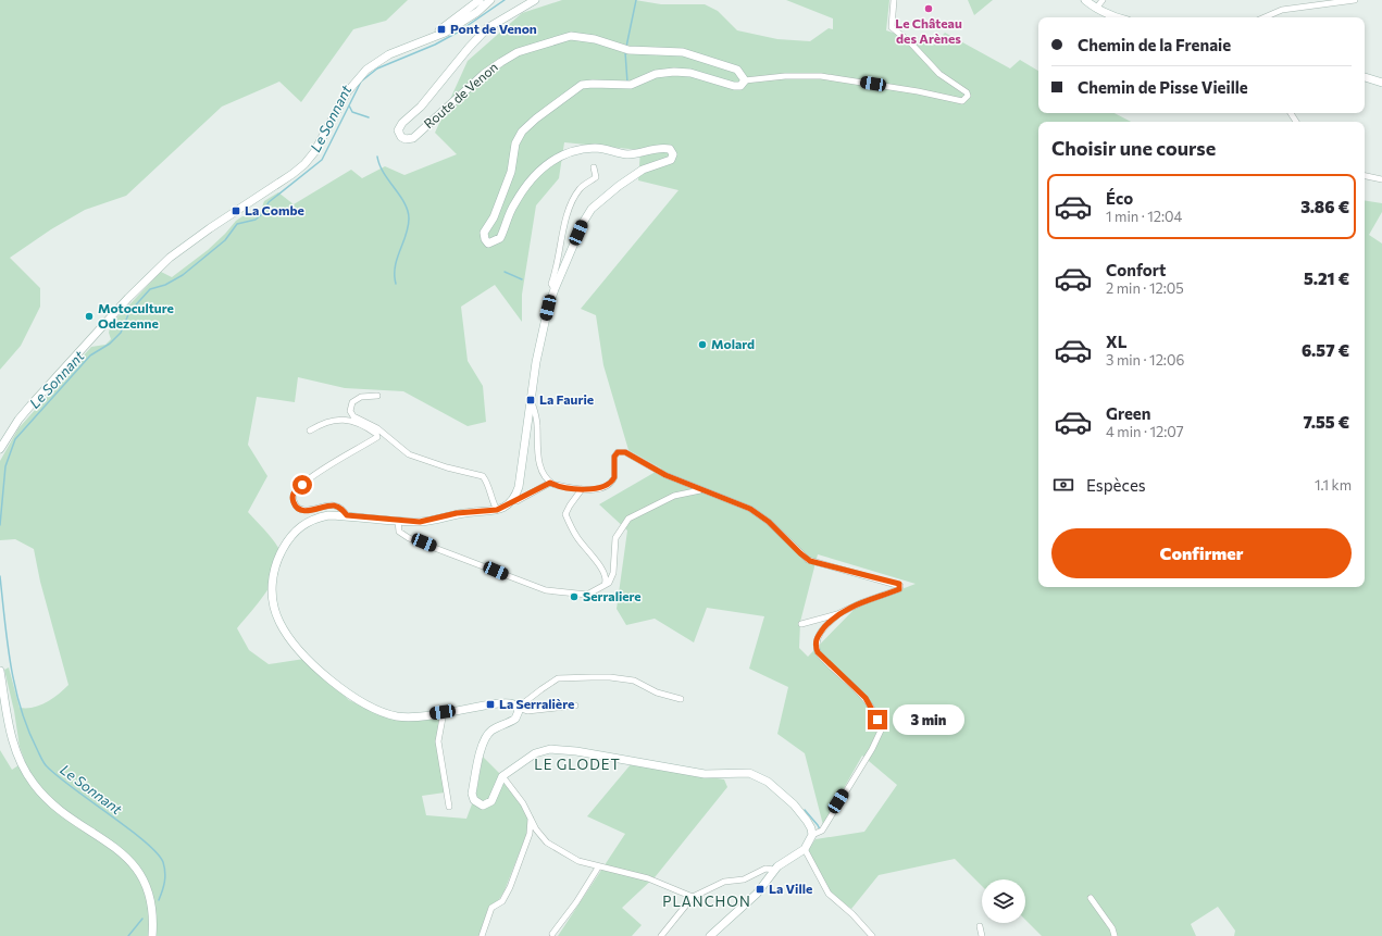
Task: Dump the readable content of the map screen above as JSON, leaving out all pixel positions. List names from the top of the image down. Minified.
{"streets":{"street":["Route de Venon"]},"districts":["LE GLODET","PLANCHON"],"water":["Le Sonnant"],"places":{"other":["Le Château des Arènes","Motoculture Odezenne","Molard","Serraliere"],"transit":["Pont de Venon","La Combe","La Faurie","La Serralière","La Ville"]},"page":{"banner":["Chemin de la Frenaie","Chemin de Pisse Vieille"],"heading":"Choisir une course","list":[{"name":"Éco","note":"1 min · 12:04","value":"3.86 €"},{"name":"Confort","note":"2 min · 12:05","value":"5.21 €"},{"name":"XL","note":"3 min · 12:06","value":"6.57 €"},{"name":"Green","note":"4 min · 12:07","value":"7.55 €"}],"pay":["Espèces","1.1 km"],"buttons":"Confirmer","bubble":"3 min"}}
